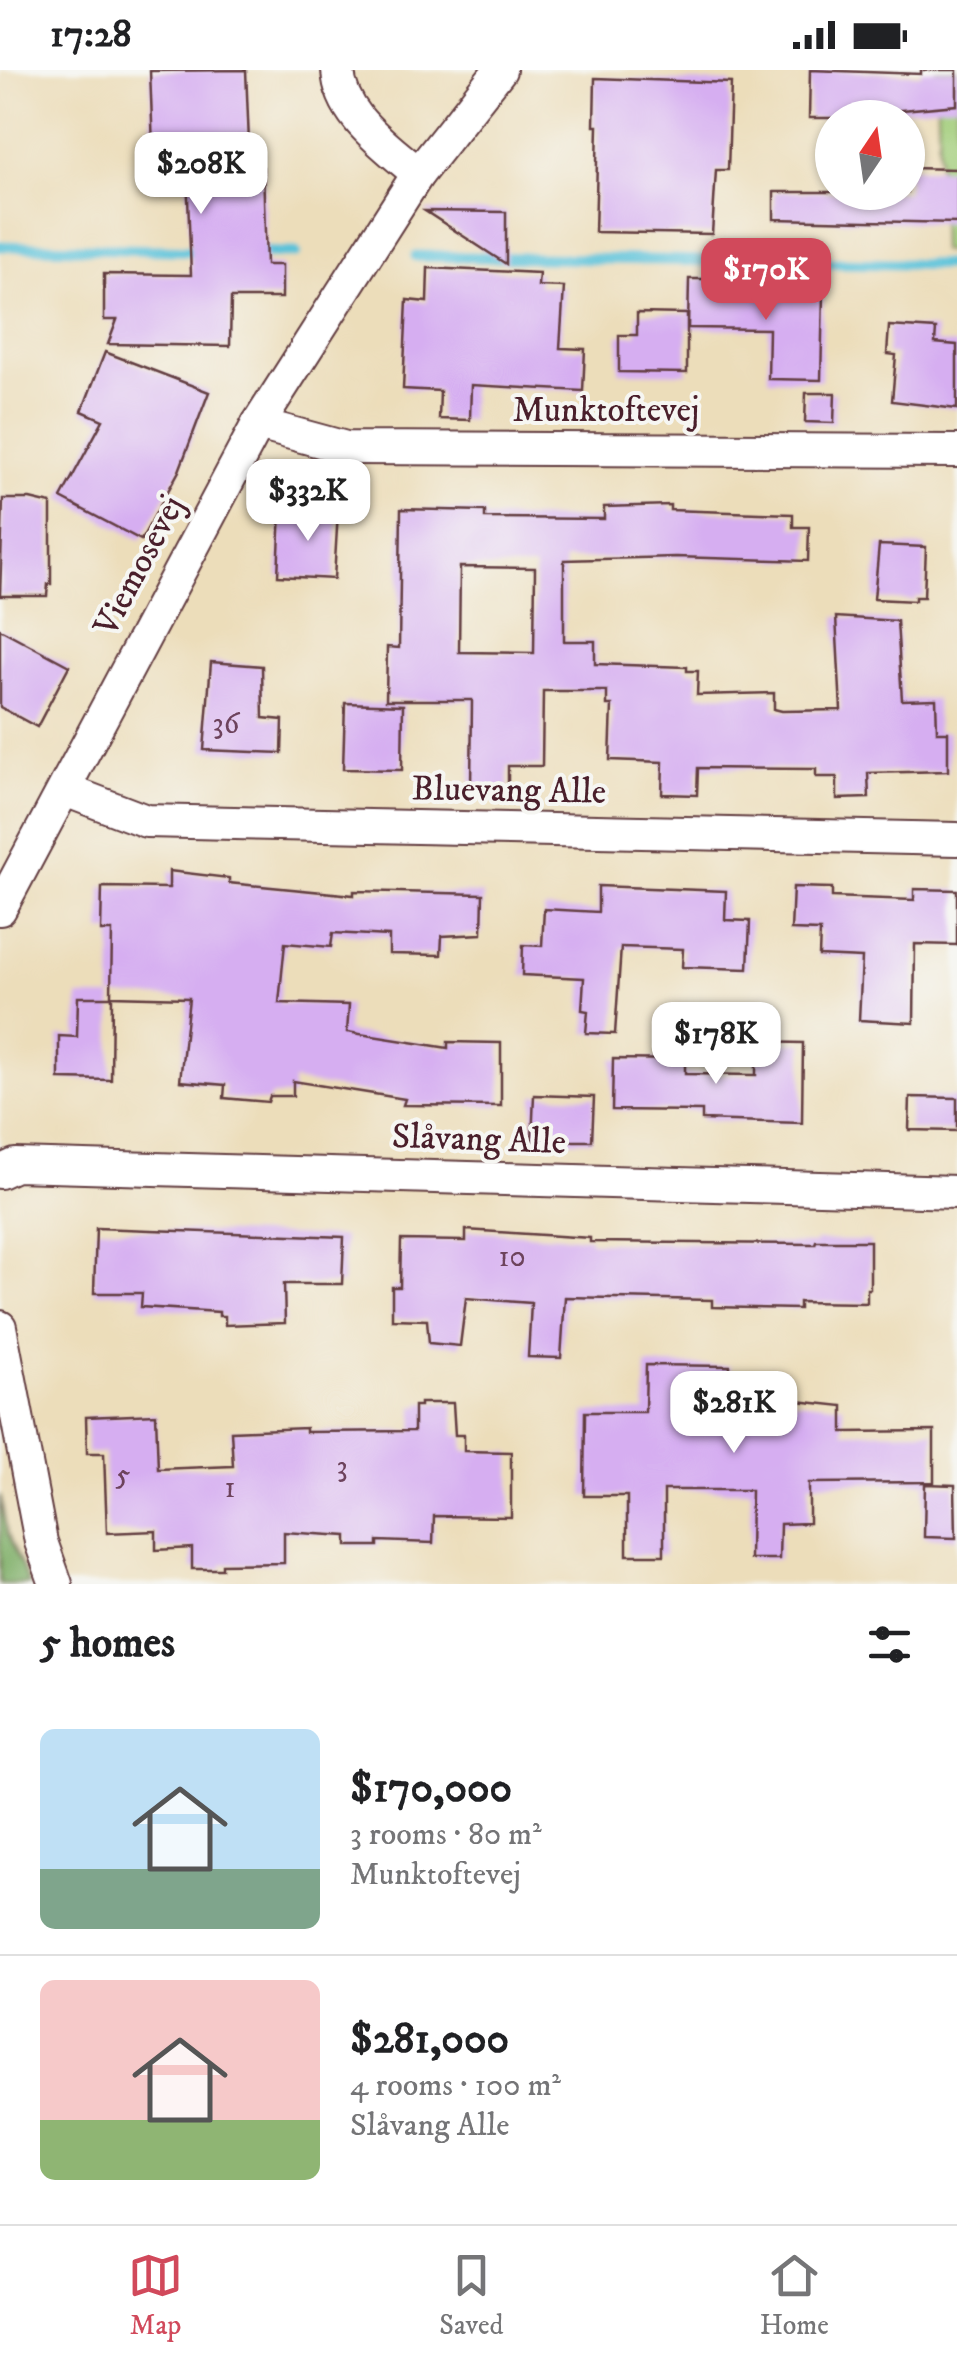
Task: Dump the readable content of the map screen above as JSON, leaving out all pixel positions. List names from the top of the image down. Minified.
{"streets":{"street":["Munktoftevej","Viemosevej","Bluevang Alle","Slåvang Alle"]},"crossings":[["Munktoftevej","Viemosevej"],["Viemosevej","Bluevang Alle"]],"house_numbers":["36","10","3","5","1"],"north":"top","page":{"status":"17:28","price":["$208K","$170K","$332K","$178K","$281K"],"heading":"5 homes","list":[{"name":"$170,000","note":"3 rooms · 80 m² · Munktoftevej"},{"name":"$281,000","note":"4 rooms · 100 m² · Slåvang Alle"}],"tabs":["Map","Saved","Home"]}}
